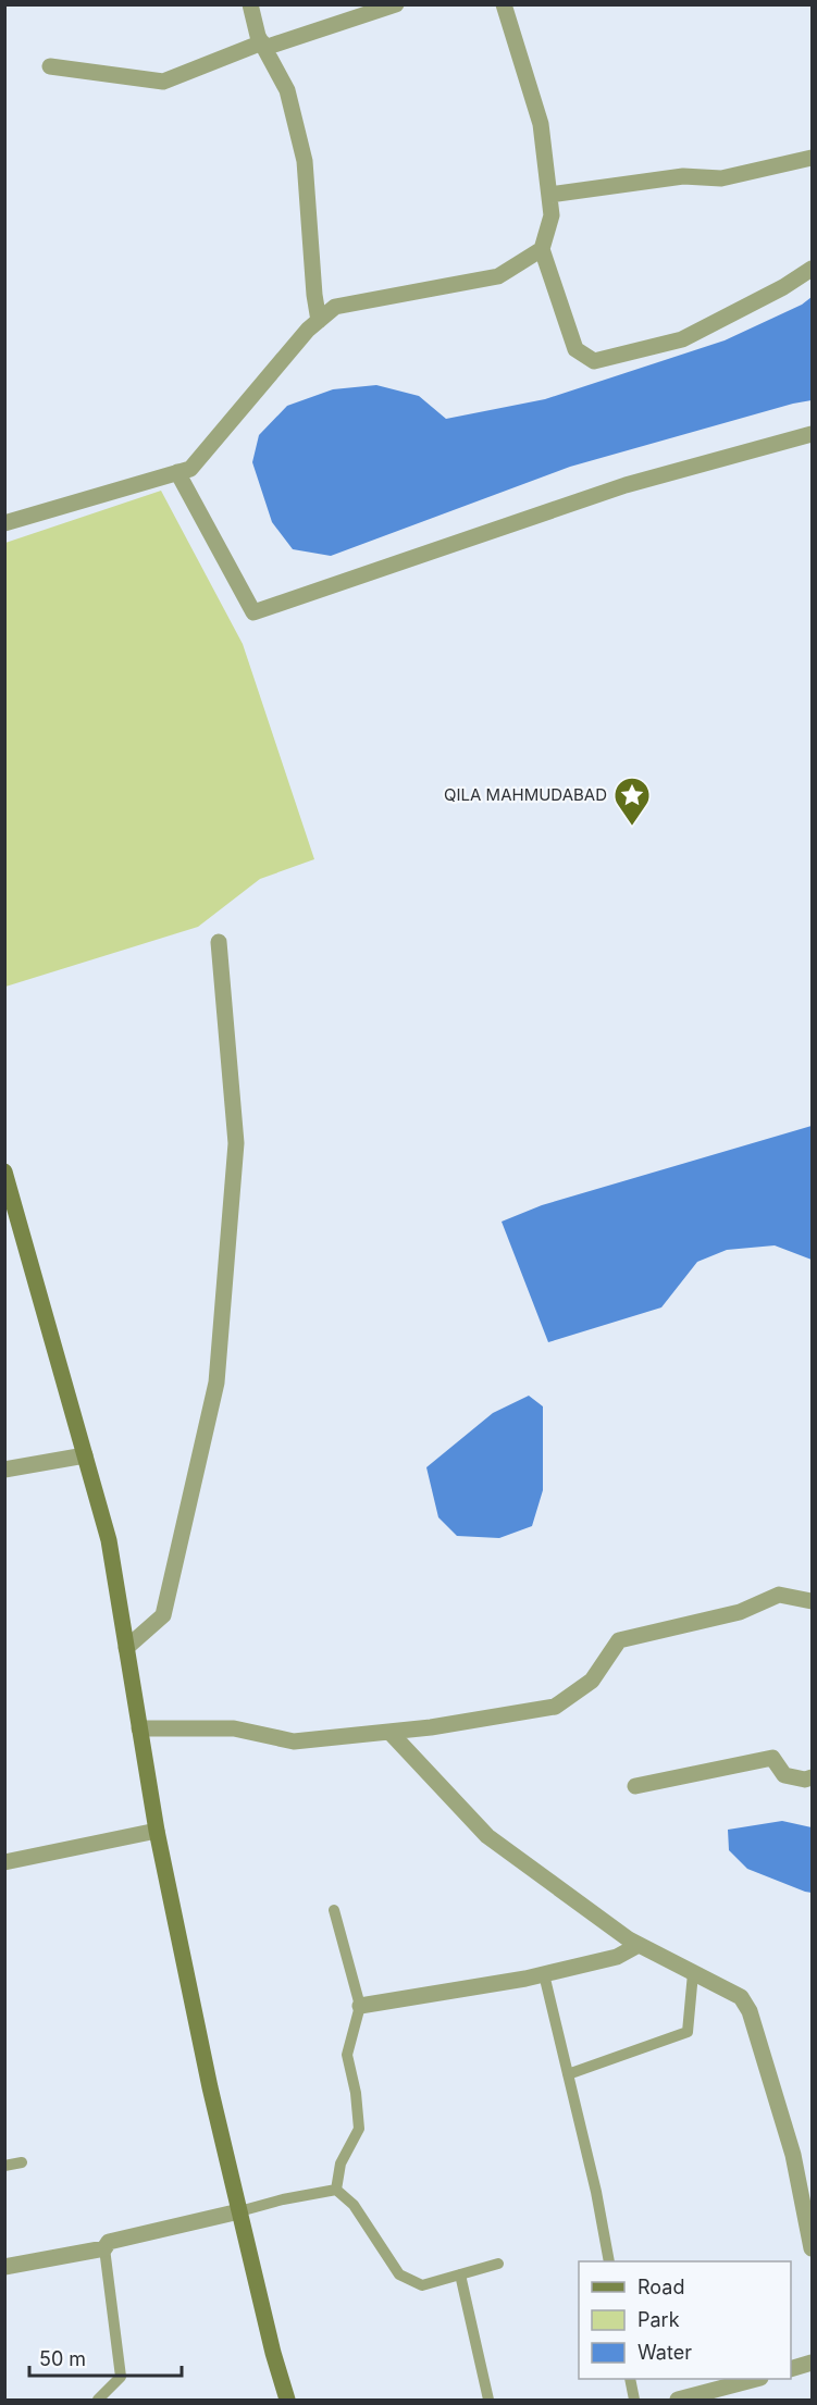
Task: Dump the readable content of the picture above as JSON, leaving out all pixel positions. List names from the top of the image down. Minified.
{"places":{"place":["QILA MAHMUDABAD"]},"legend":["Road","Park","Water"],"scale_bar":"50 m"}
